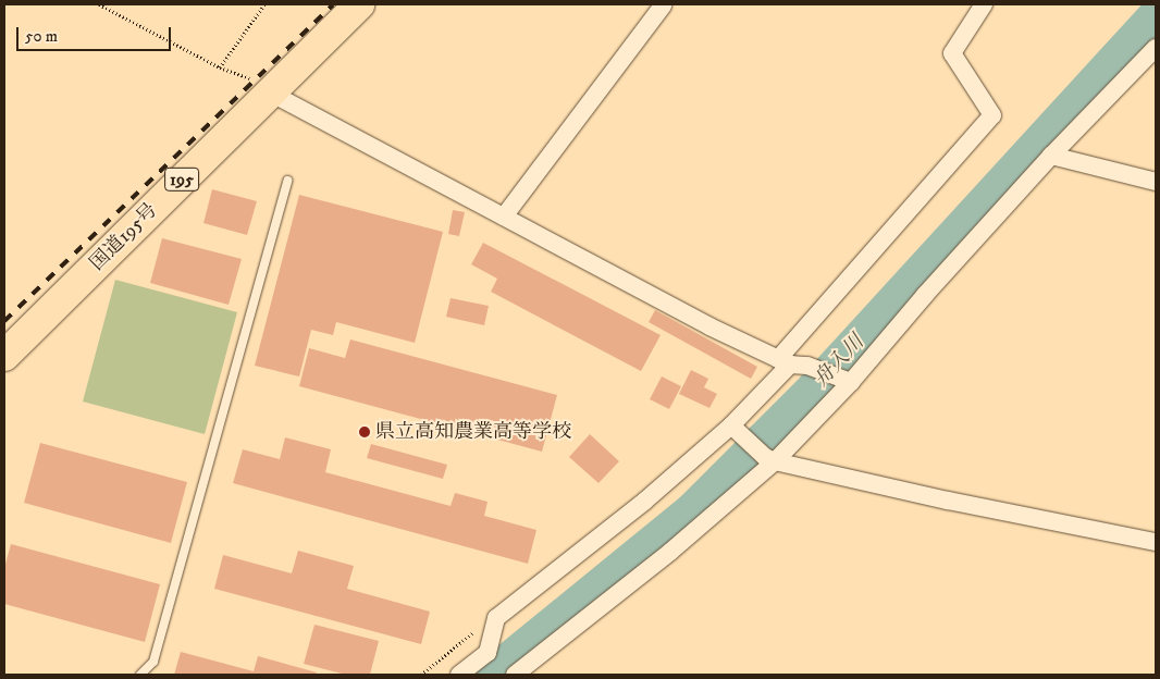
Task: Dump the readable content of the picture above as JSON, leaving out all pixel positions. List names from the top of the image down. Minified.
{"streets":{"highway":["195","国道195号"]},"water":["舟入川"],"places":["県立高知農業高等学校"],"scale_bar":"50 m"}
